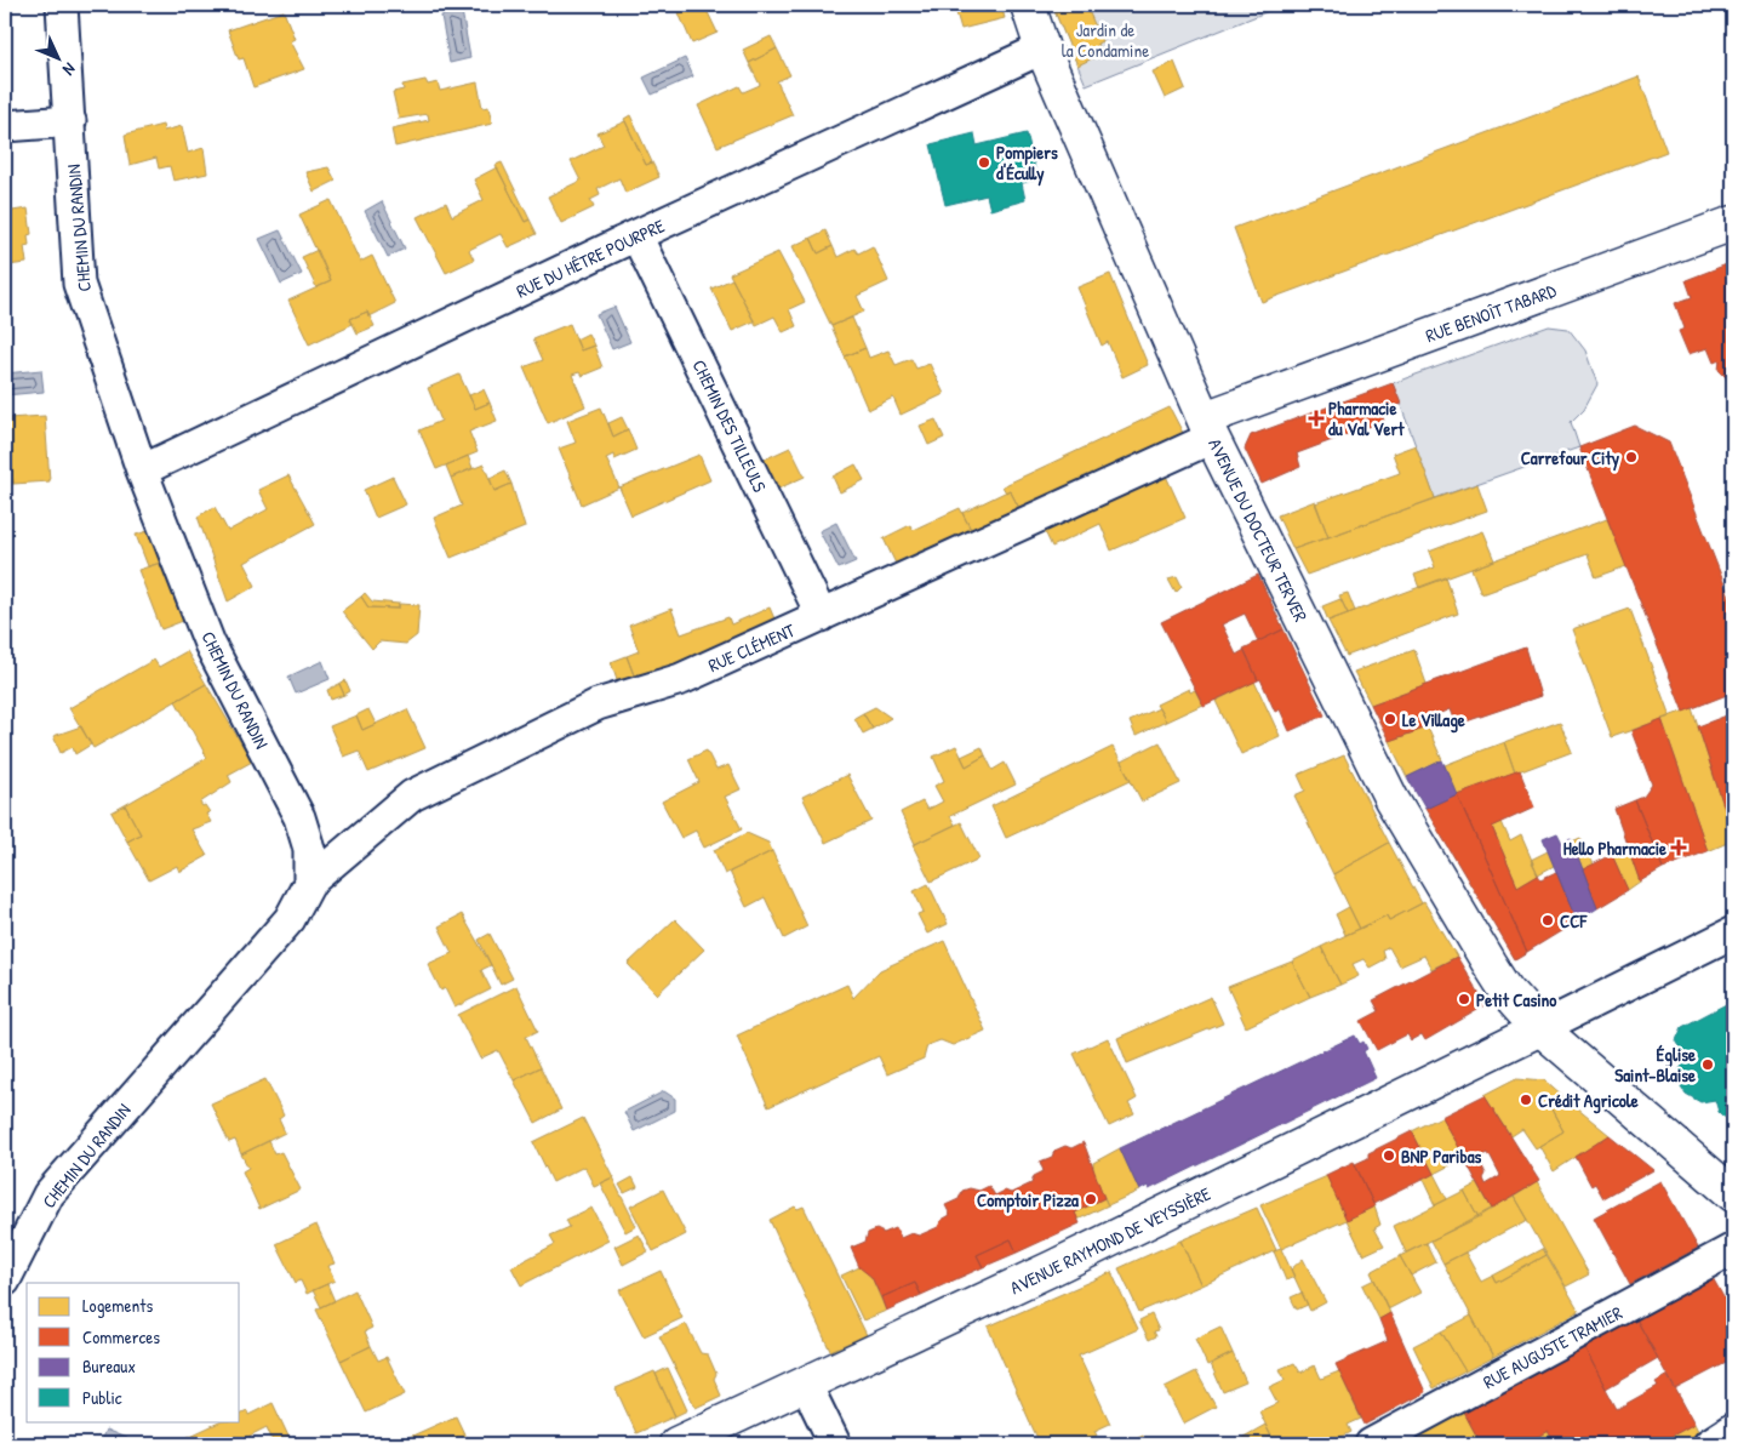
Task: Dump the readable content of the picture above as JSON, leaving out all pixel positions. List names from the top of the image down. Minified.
{"streets":{"main road":["RUE BENOÎT TABARD","AVENUE DU DOCTEUR TERVER","AVENUE RAYMOND DE VEYSSIÈRE"],"street":["CHEMIN DU RANDIN","RUE DU HÊTRE POURPRE","CHEMIN DES TILLEULS","RUE CLÉMENT","RUE AUGUSTE TRAMIER"]},"crossings":[["CHEMIN DU RANDIN","RUE DU HÊTRE POURPRE"],["CHEMIN DU RANDIN","RUE CLÉMENT"],["RUE DU HÊTRE POURPRE","CHEMIN DES TILLEULS"],["RUE DU HÊTRE POURPRE","AVENUE DU DOCTEUR TERVER"],["RUE BENOÎT TABARD","AVENUE DU DOCTEUR TERVER"],["RUE BENOÎT TABARD","RUE CLÉMENT"],["CHEMIN DES TILLEULS","RUE CLÉMENT"],["AVENUE DU DOCTEUR TERVER","RUE CLÉMENT"],["AVENUE DU DOCTEUR TERVER","AVENUE RAYMOND DE VEYSSIÈRE"]],"parks":["Jardin de la Condamine"],"places":{"other":["Pompiers d'Écully","Carrefour City","Le Village","CCF","Petit Casino","Église Saint-Blaise","Crédit Agricole","BNP Paribas","Comptoir Pizza"],"health":["Pharmacie du Val Vert","Hello Pharmacie"]},"legend":["Logements","Commerces","Bureaux","Public"],"north":"bottom right"}
